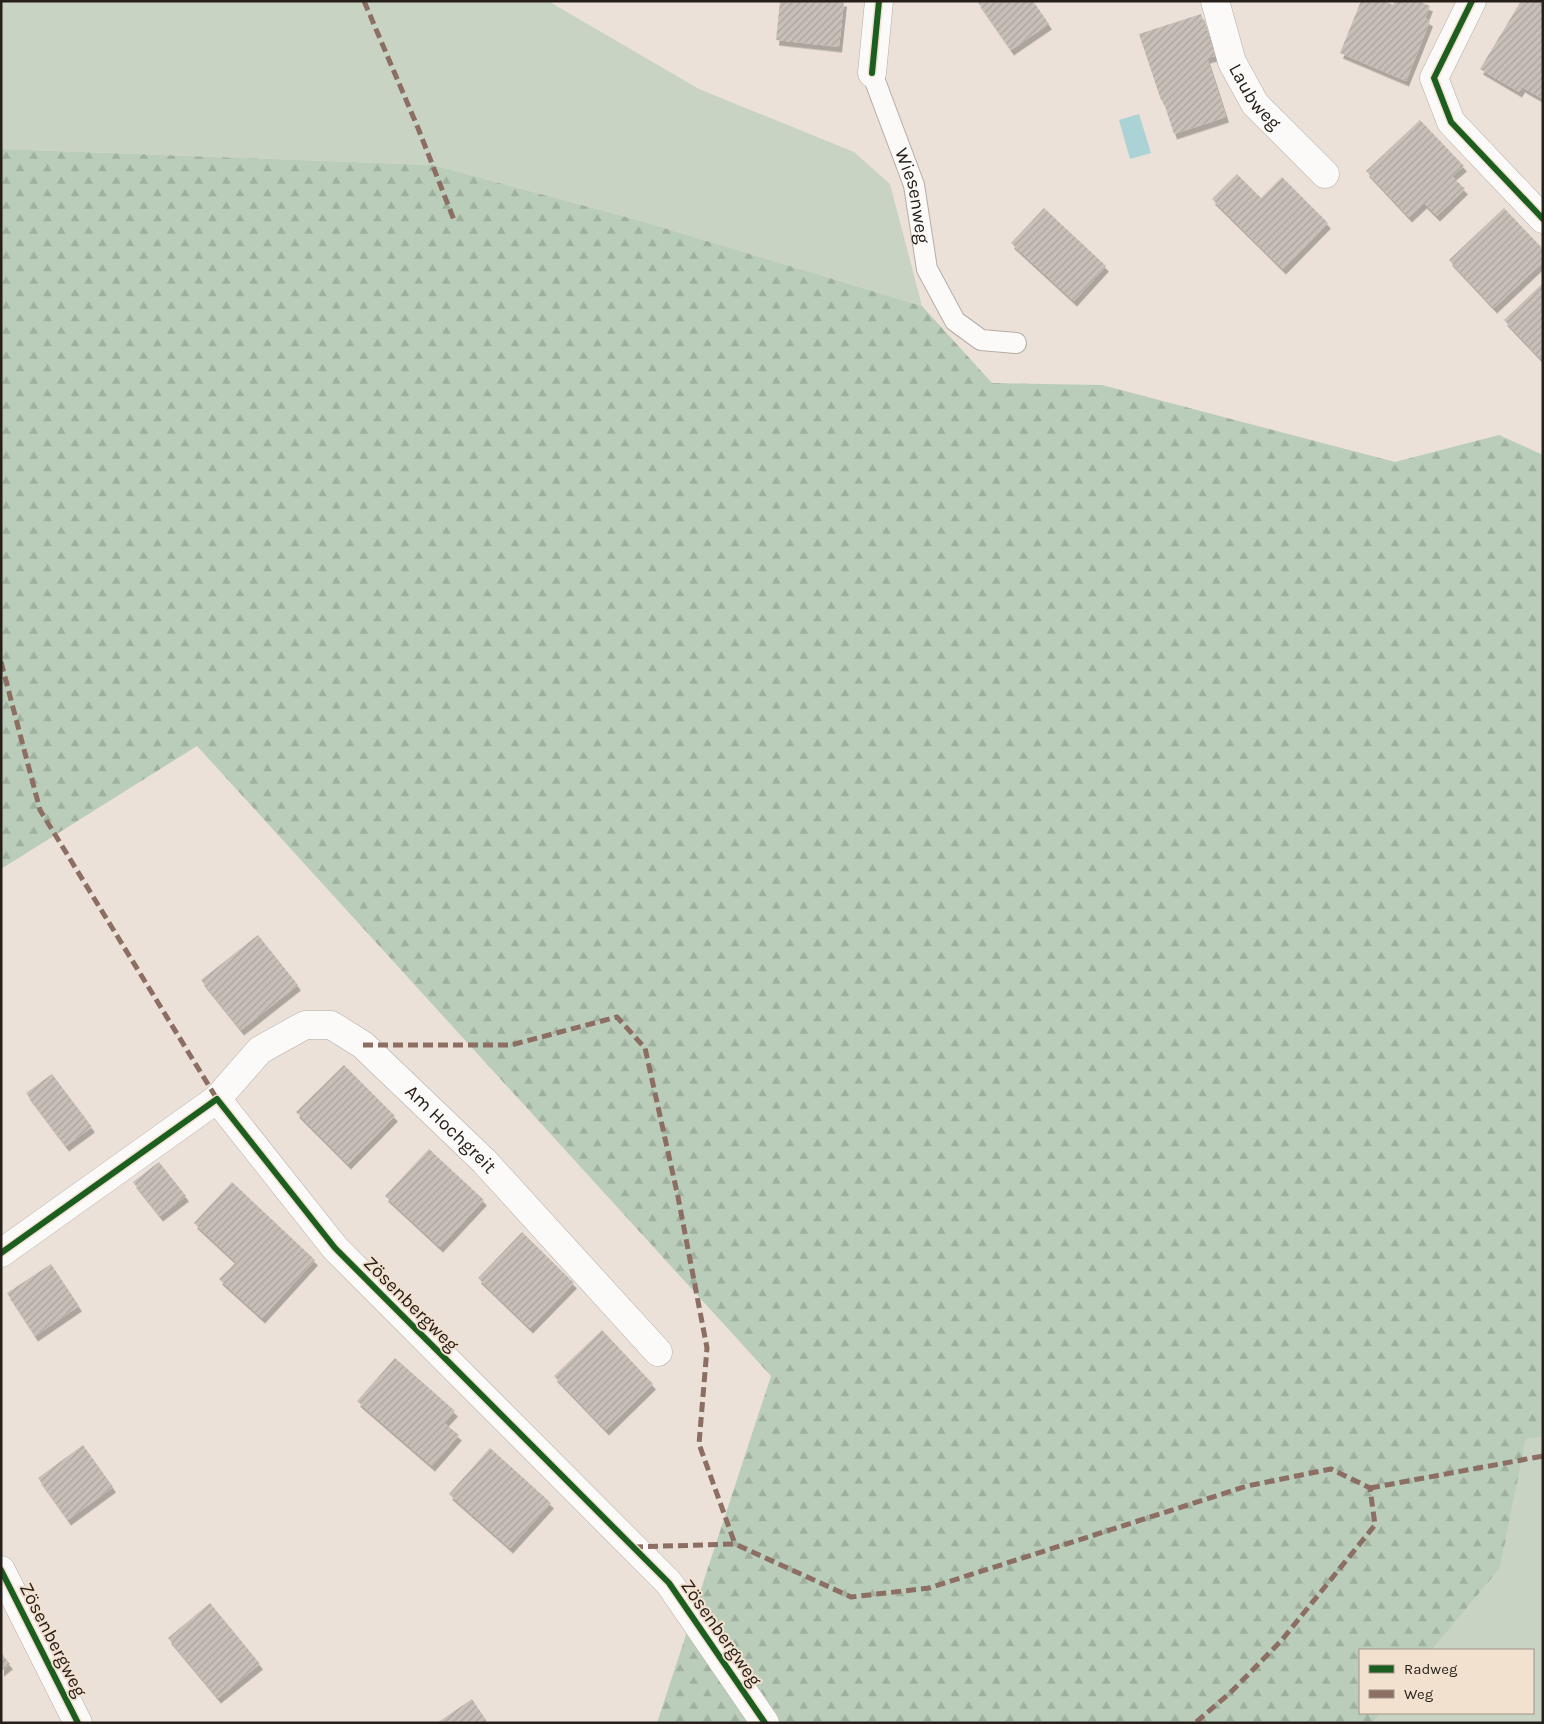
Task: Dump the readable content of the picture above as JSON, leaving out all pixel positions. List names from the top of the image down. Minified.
{"streets":{"street":["Laubweg","Wiesenweg","Am Hochgreit","Zösenbergweg"]},"crossings":[["Am Hochgreit","Zösenbergweg"]],"legend":["Radweg","Weg"]}
